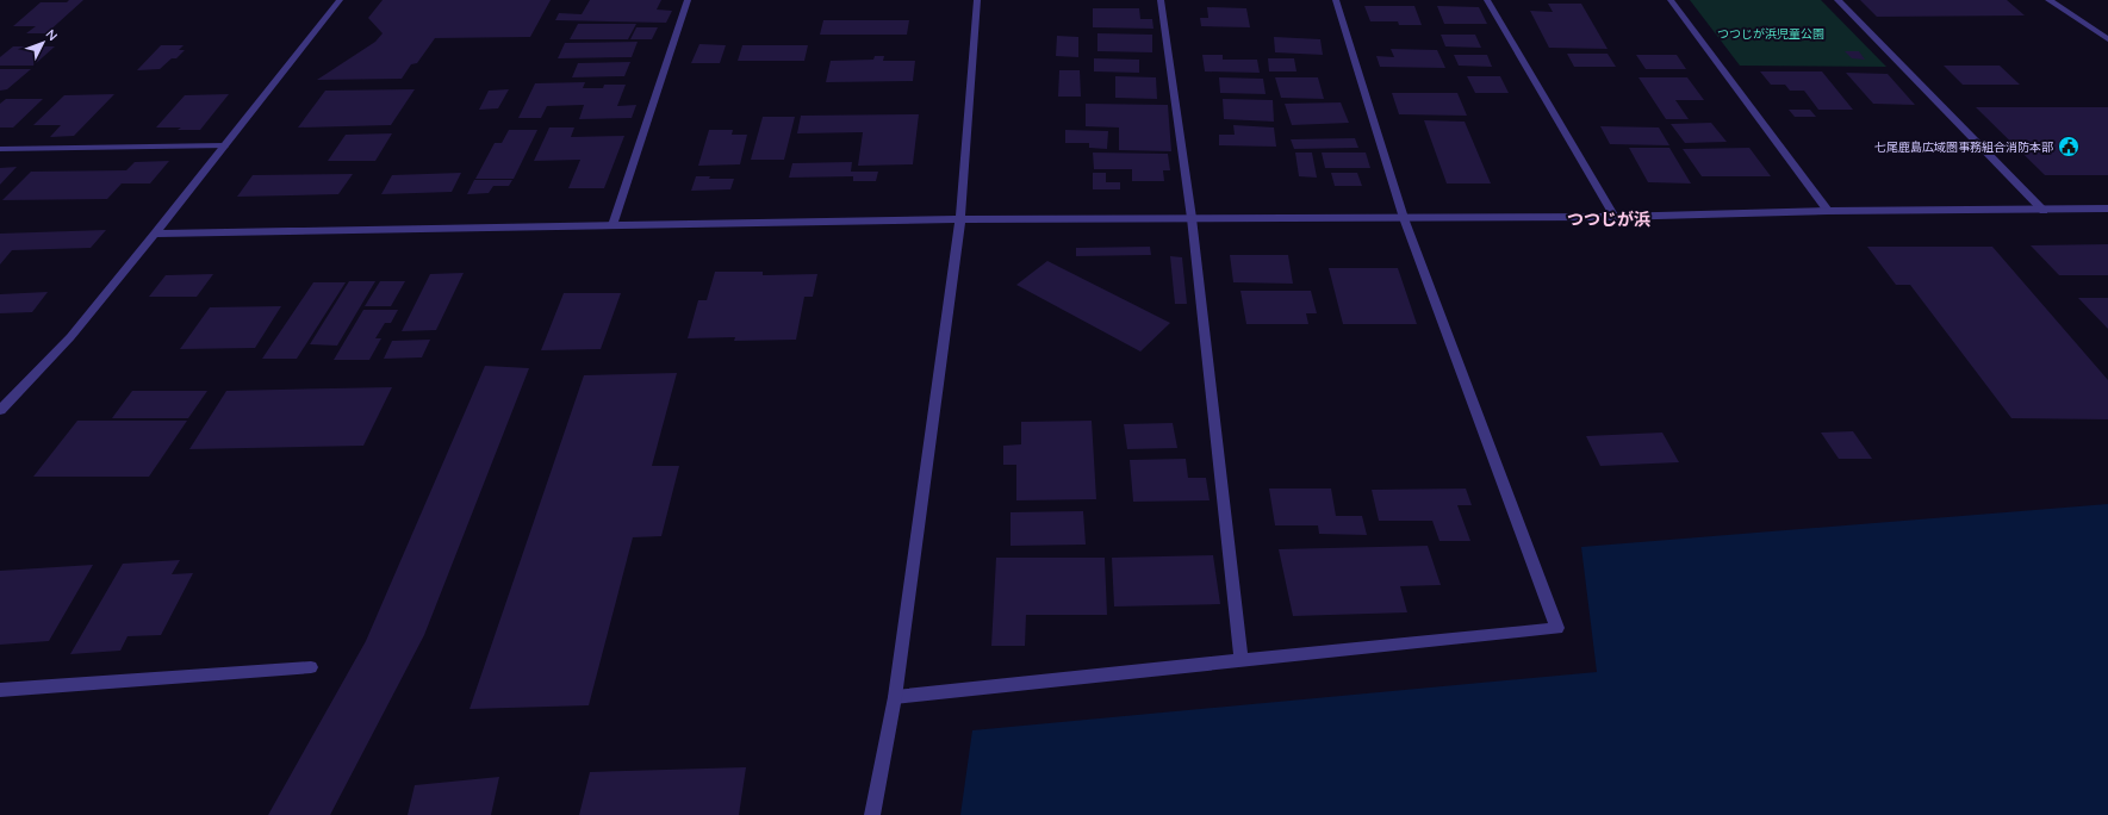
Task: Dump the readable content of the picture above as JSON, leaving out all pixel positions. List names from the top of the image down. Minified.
{"districts":["つつじが浜"],"parks":["つつじが浜児童公園"],"places":{"public building":["七尾鹿島広域圏事務組合消防本部"]},"north":"top right"}
